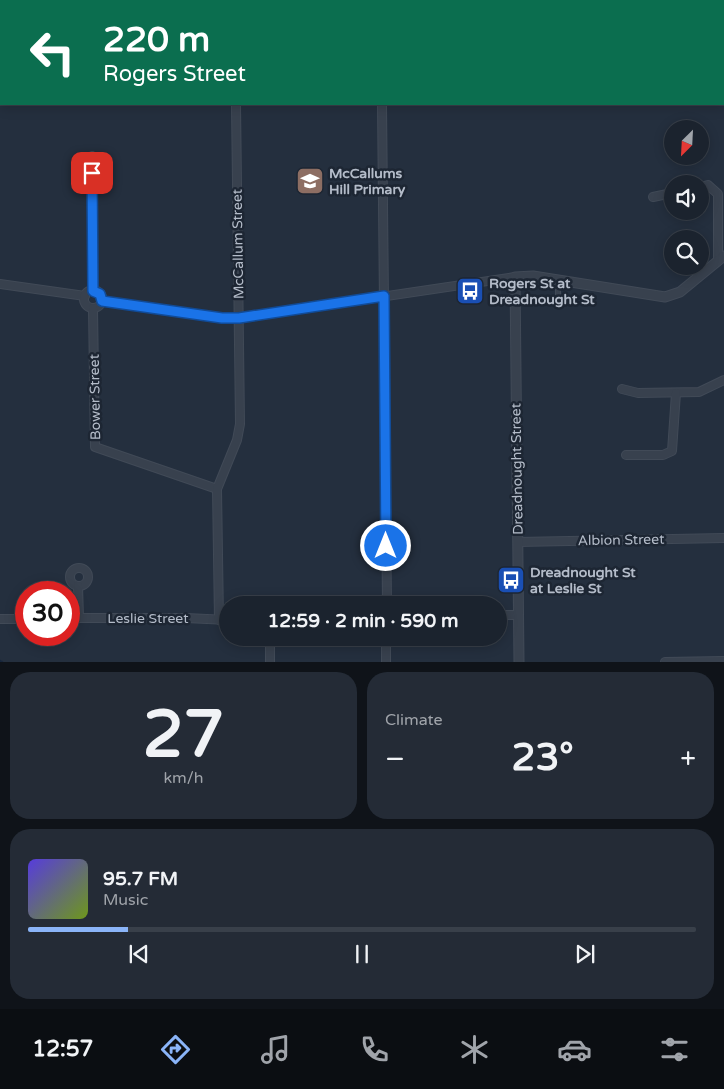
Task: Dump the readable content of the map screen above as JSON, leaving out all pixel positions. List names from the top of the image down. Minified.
{"streets":{"street":["McCallum Street","Bower Street","Dreadnought Street","Albion Street","Leslie Street"]},"crossings":[["McCallum Street","Bower Street"],["McCallum Street","Leslie Street"],["Dreadnought Street","Albion Street"]],"places":{"school or university":["McCallums Hill Primary"],"bus stop":["Rogers St at Dreadnought St","Dreadnought St at Leslie St"]},"north":"bottom left","page":{"turn":["220 m","Rogers Street"],"limit":"30","trip":"12:59 · 2 min · 590 m","tile":[["27","km/h"],"Climate"],"heat":["−","23°","+"],"song":["95.7 FM","Music"],"tabs":"12:57"}}
